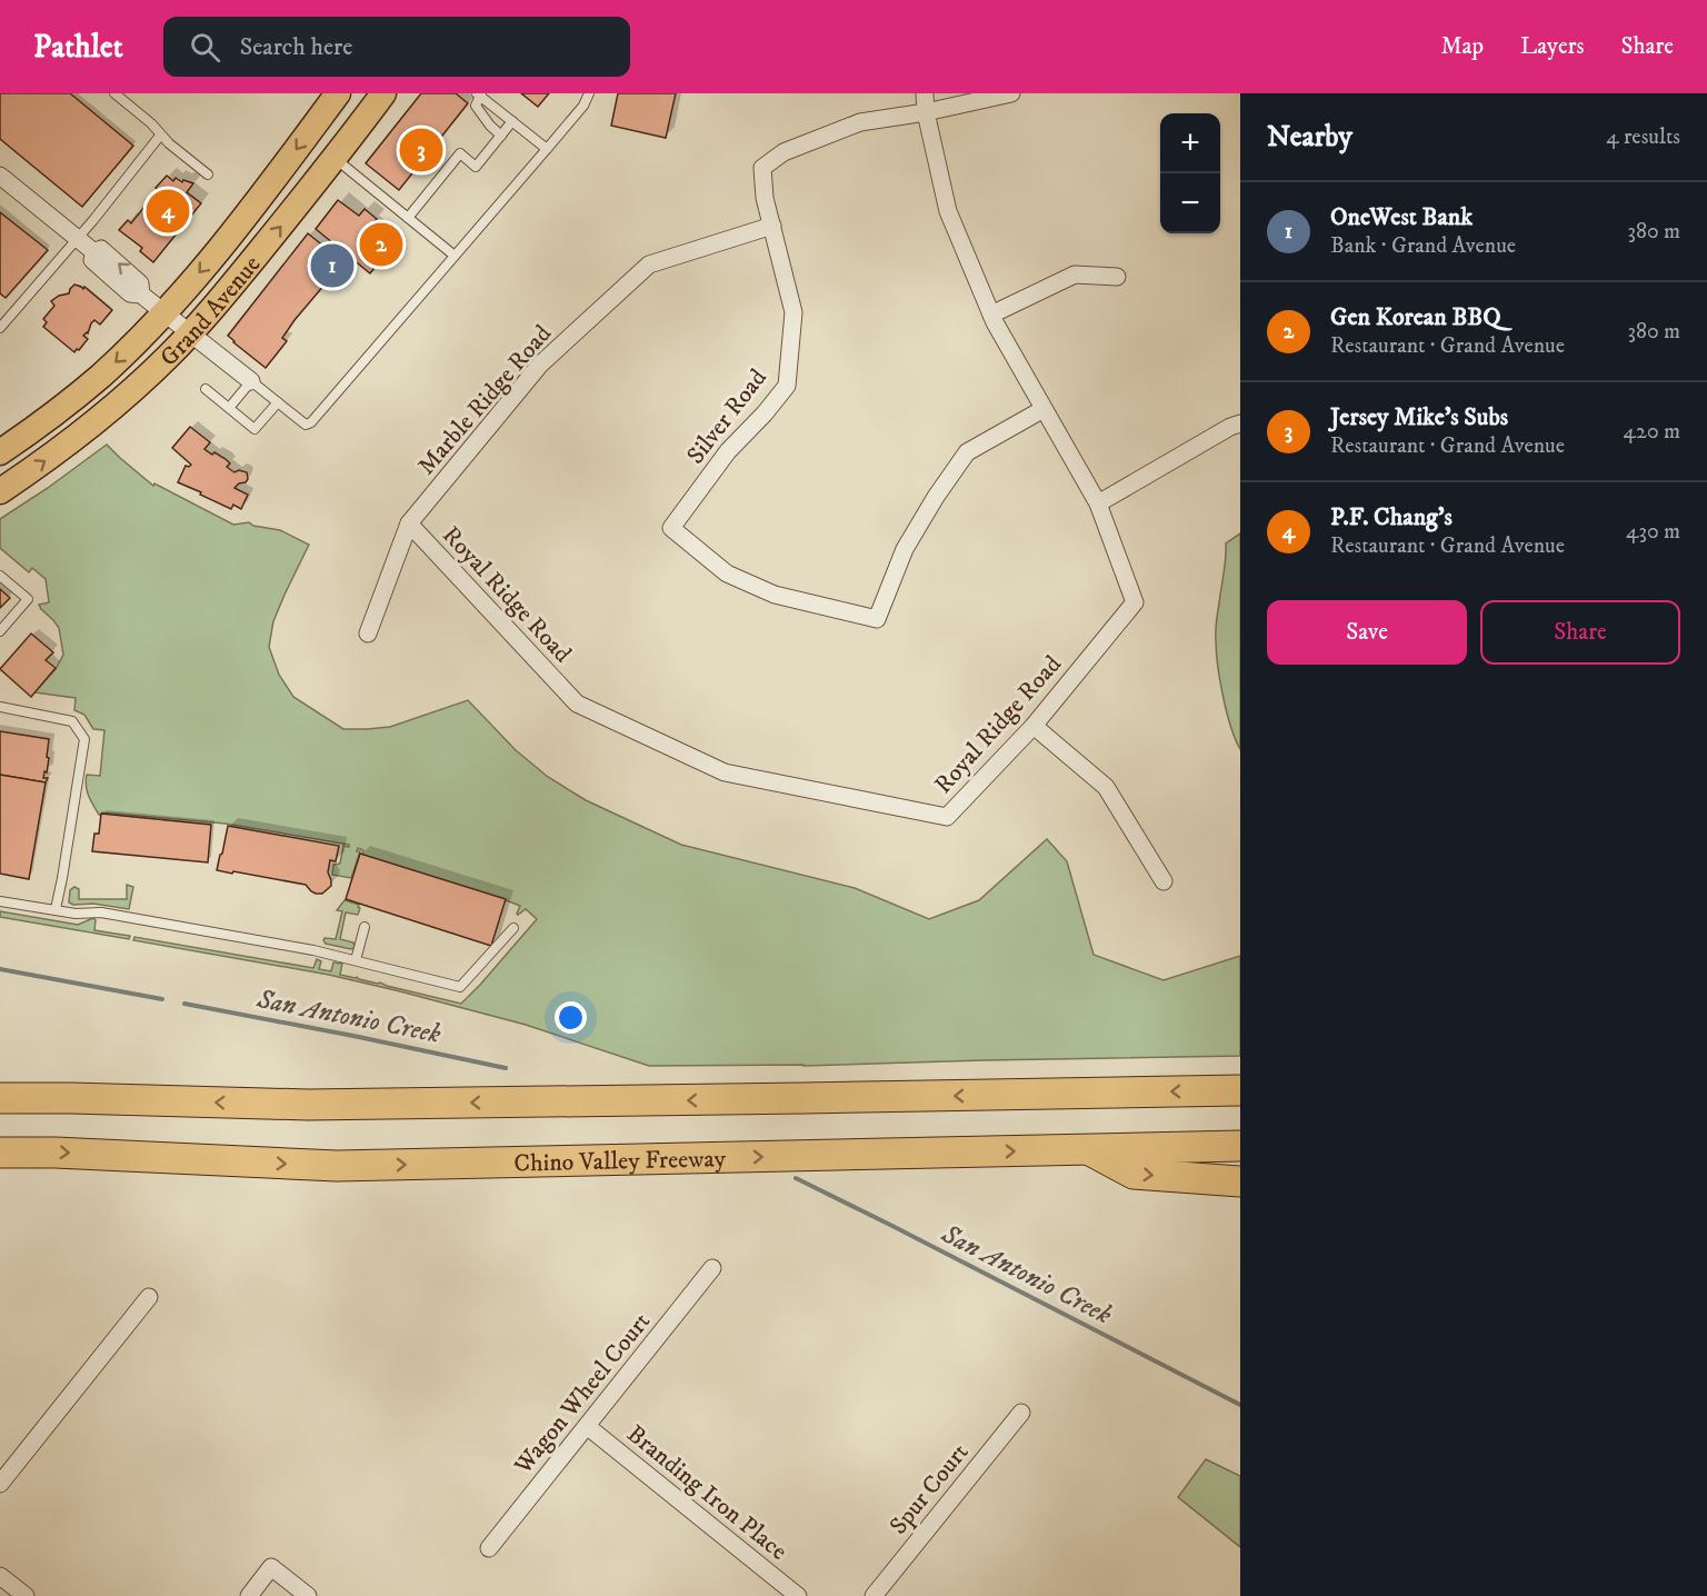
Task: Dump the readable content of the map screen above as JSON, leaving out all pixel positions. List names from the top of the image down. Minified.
{"streets":{"highway":["Chino Valley Freeway"],"main road":["Grand Avenue"],"street":["Marble Ridge Road","Silver Road","Royal Ridge Road","Wagon Wheel Court","Spur Court","Branding Iron Place"]},"crossings":[["Marble Ridge Road","Silver Road"],["Marble Ridge Road","Royal Ridge Road"],["Silver Road","Royal Ridge Road"],["Wagon Wheel Court","Branding Iron Place"]],"water":["San Antonio Creek"],"page":{"header":"Pathlet","search":"Search here","nav":["Map","Layers","Share"],"heading":["Nearby","4 results"],"map_buttons":["+","−"],"pins":["3","4","2","1"],"list":[{"mark":"1","name":"OneWest Bank","note":"Bank · Grand Avenue","value":"380 m"},{"mark":"2","name":"Gen Korean BBQ","note":"Restaurant · Grand Avenue","value":"380 m"},{"mark":"3","name":"Jersey Mike's Subs","note":"Restaurant · Grand Avenue","value":"420 m"},{"mark":"4","name":"P.F. Chang's","note":"Restaurant · Grand Avenue","value":"430 m"}],"buttons":["Save","Share"]}}
